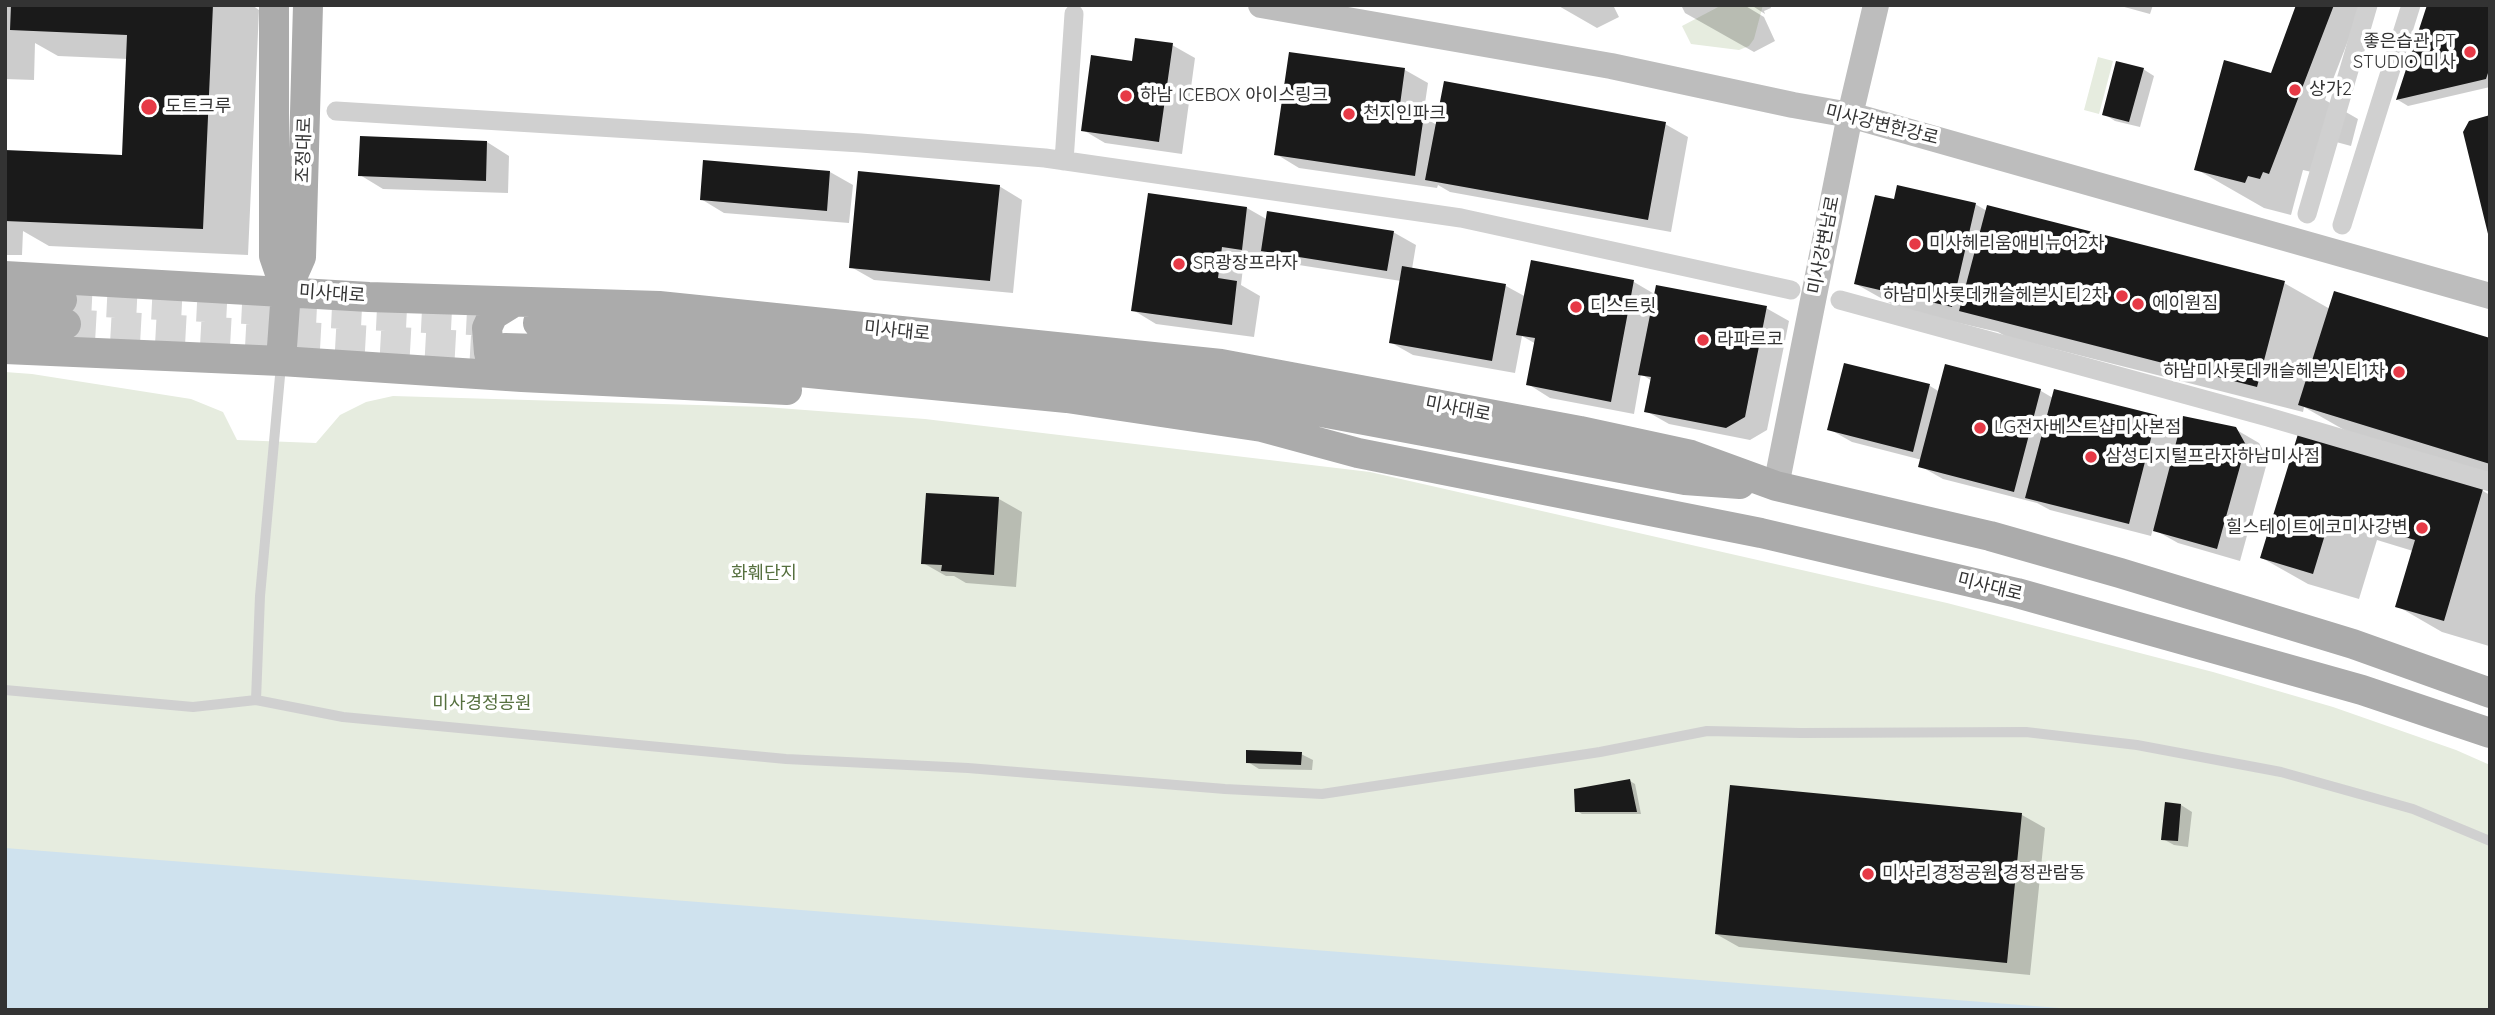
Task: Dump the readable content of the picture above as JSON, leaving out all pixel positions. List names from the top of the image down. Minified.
{"streets":{"main road":["조정대로","미사대로"],"street":["미사강변한강로","미사강변남로"]},"crossings":[["미사강변한강로","미사강변남로"],["조정대로","미사대로"],["미사강변남로","미사대로"]],"parks":["화훼단지","미사경정공원"],"places":["좋은습관 PT STUDIO 미사","상가2","하남 ICEBOX 아이스링크","도트크루","천지인파크","미사헤리움애비뉴어2차","SR광장프라자","하남미사롯데캐슬헤븐시티2차","에이원짐","디스트릿","라파르코","하남미사롯데캐슬헤븐시티1차","LG전자베스트샵미사본점","삼성디지털프라자하남미사점","힐스테이트에코미사강변","미사리경정공원 경정관람동"]}
